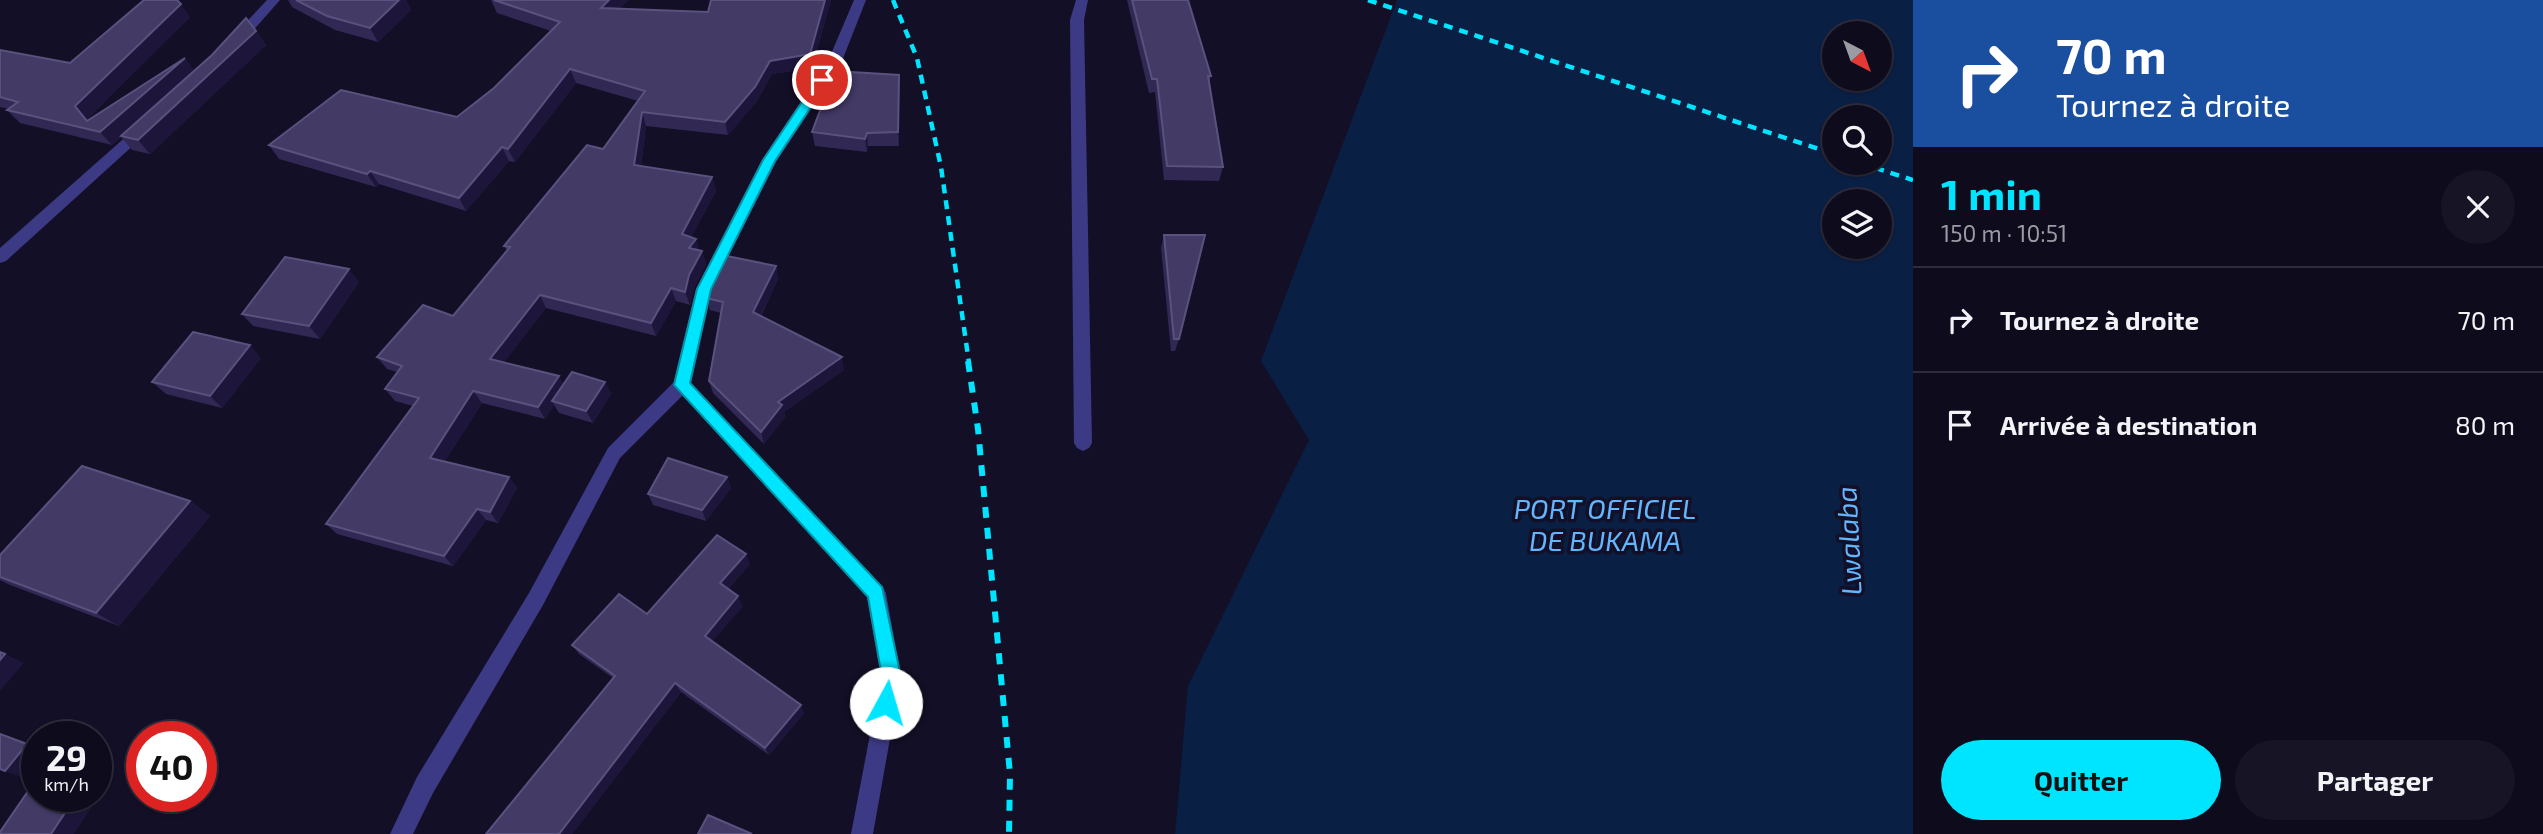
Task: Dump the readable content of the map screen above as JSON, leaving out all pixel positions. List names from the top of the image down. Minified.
{"water":["PORT OFFICIEL DE BUKAMA","Lwalaba"],"north":"bottom right","page":{"turn":["70 m","Tournez à droite"],"heading":["1 min","150 m · 10:51"],"list":[{"name":"Tournez à droite","value":"70 m"},{"name":"Arrivée à destination","value":"80 m"}],"speed":"29 km/h","limit":"40","buttons":["Quitter","Partager"]}}
